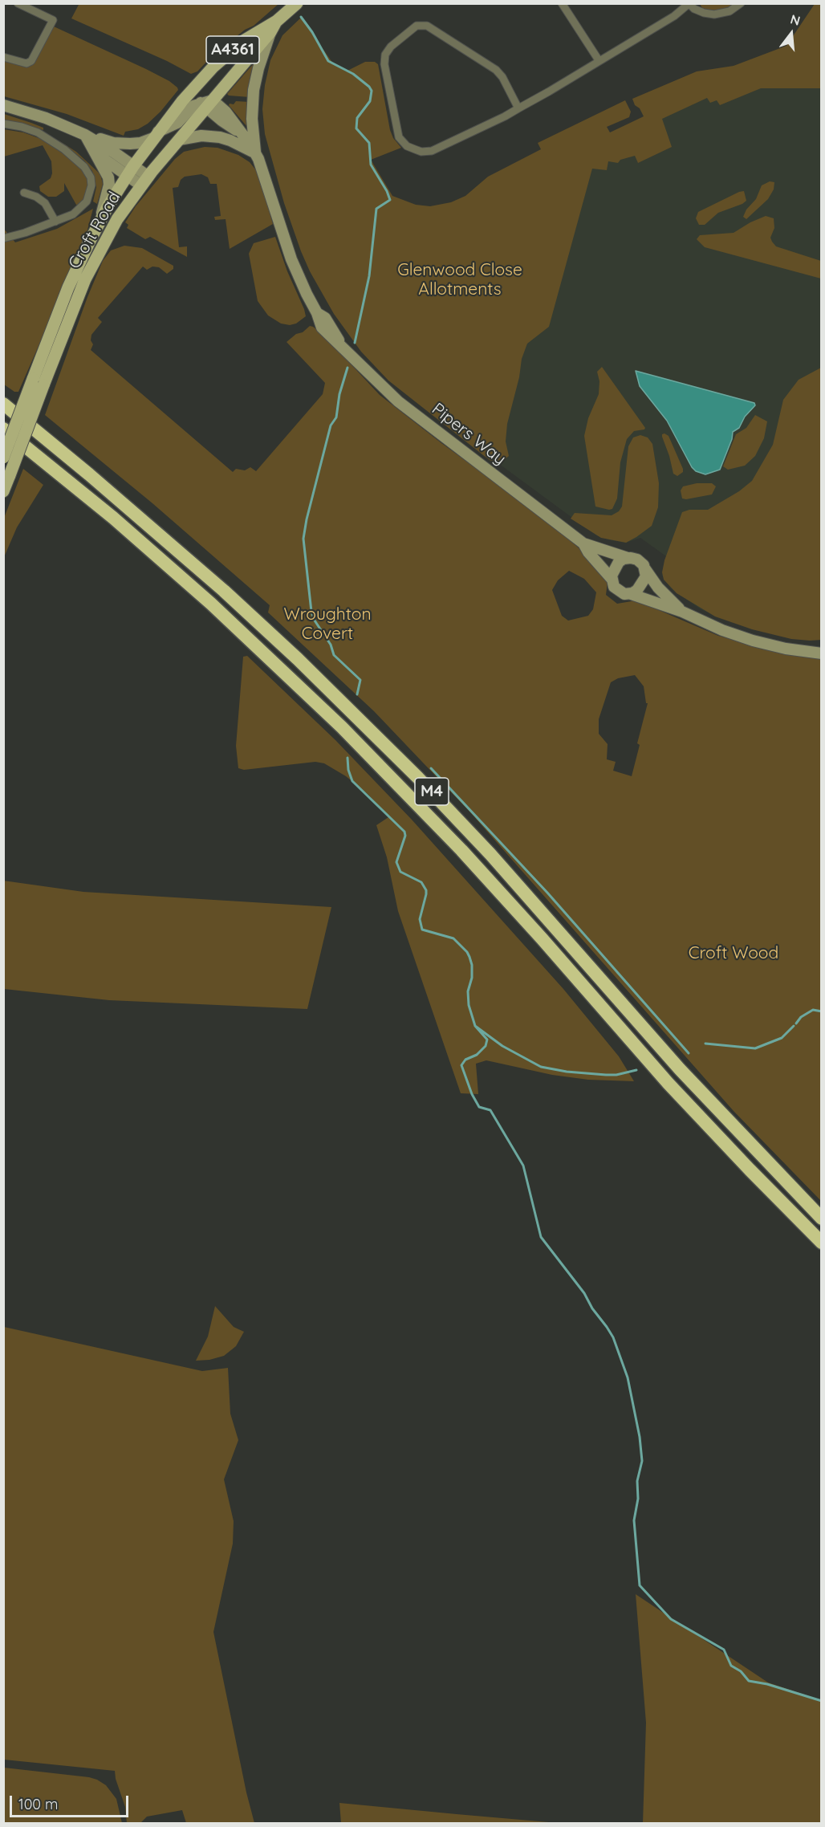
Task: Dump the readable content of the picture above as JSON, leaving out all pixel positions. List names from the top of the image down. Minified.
{"streets":{"highway":["M4"],"main road":["A4361","Croft Road","Pipers Way"]},"crossings":[["Croft Road","Pipers Way"]],"parks":["Glenwood Close Allotments","Wroughton Covert","Croft Wood"],"scale_bar":"100 m","north":"top"}
